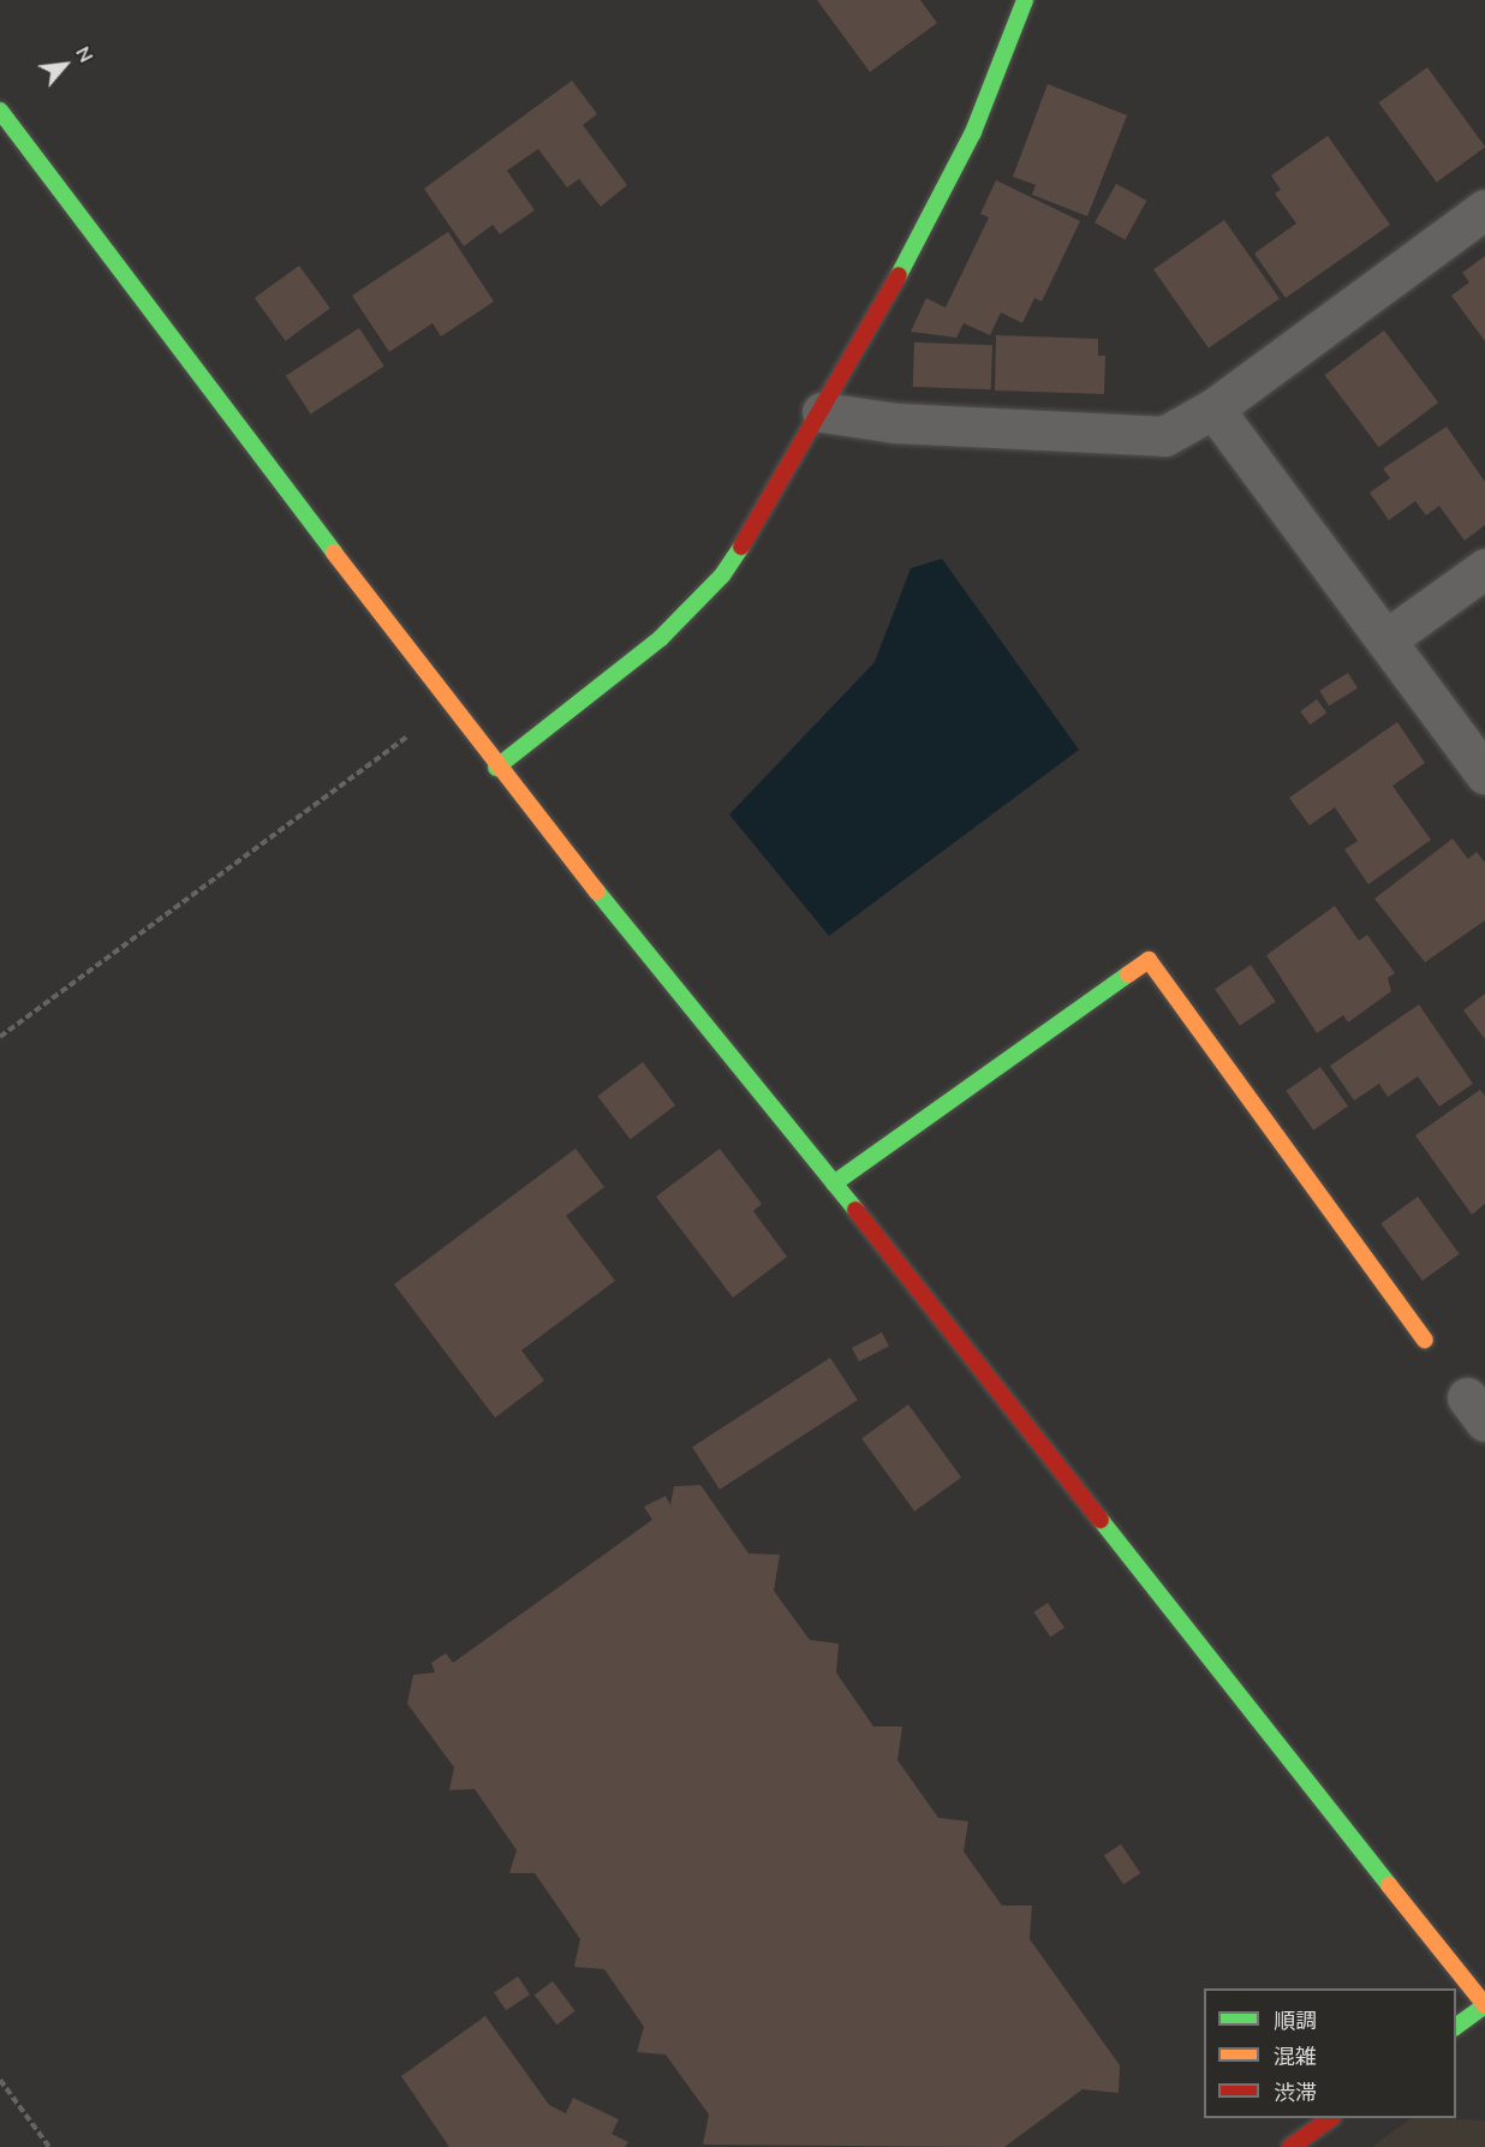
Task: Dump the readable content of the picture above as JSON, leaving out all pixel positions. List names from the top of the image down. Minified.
{"legend":["順調","混雑","渋滞"],"north":"top right"}
